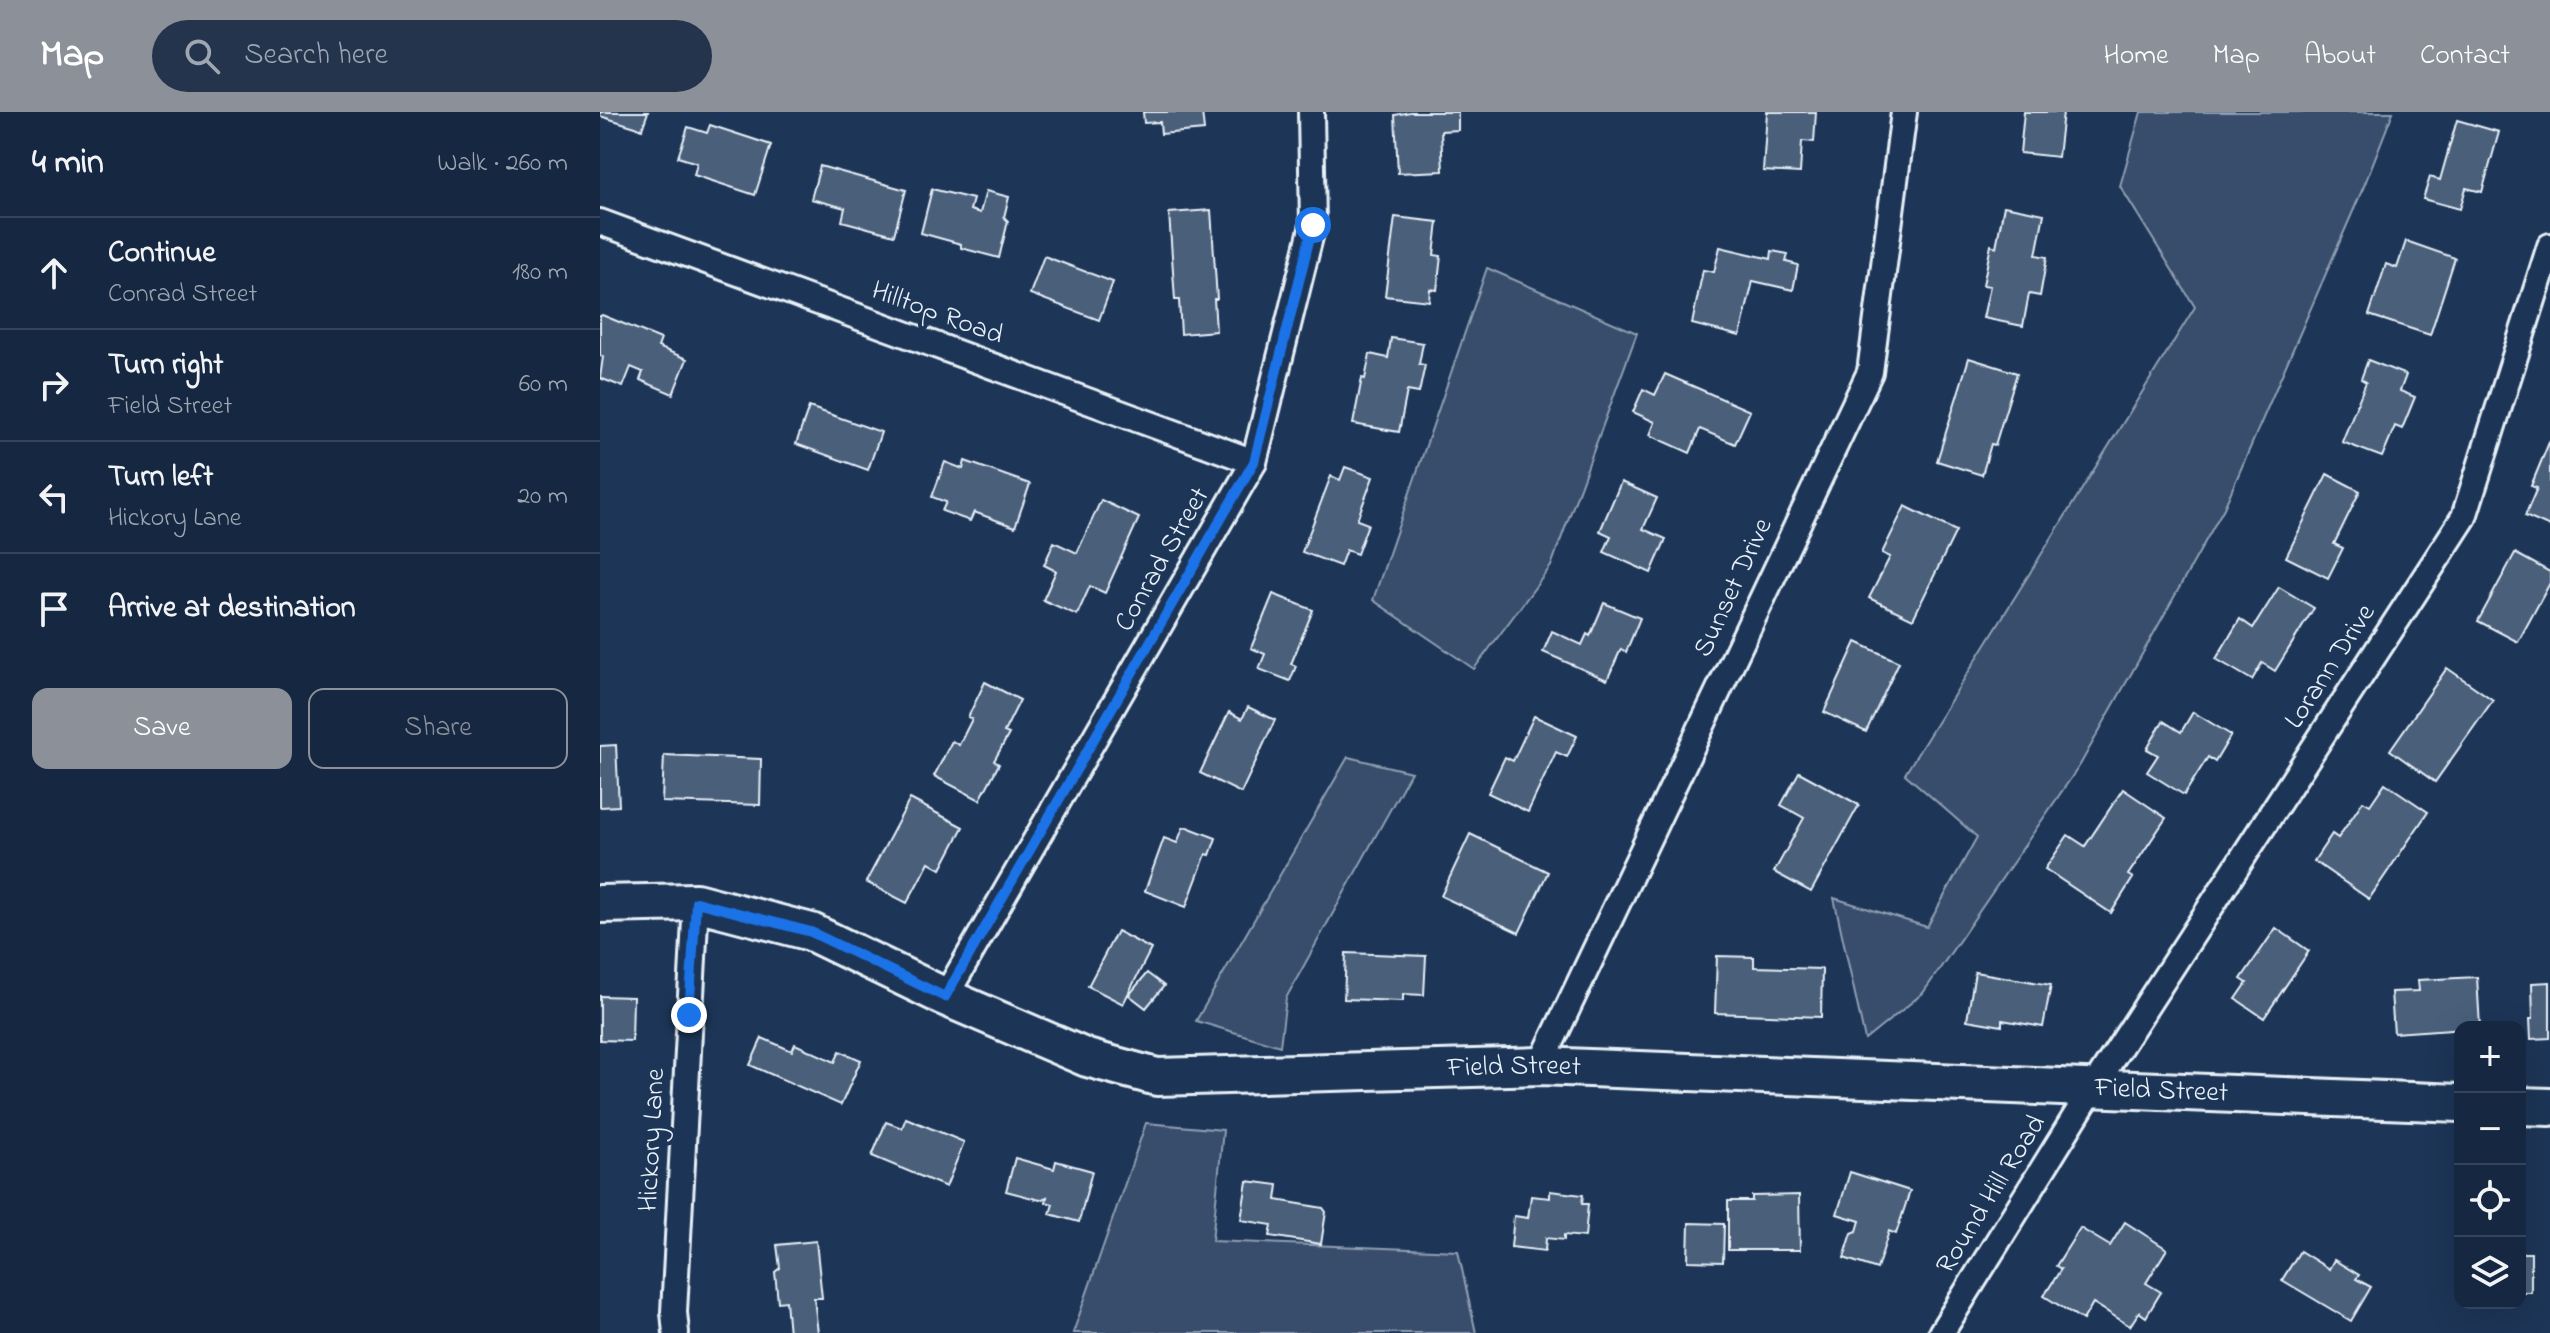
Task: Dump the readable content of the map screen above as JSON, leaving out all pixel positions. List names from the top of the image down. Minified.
{"streets":{"street":["Hilltop Road","Conrad Street","Sunset Drive","Lorann Drive","Field Street","Hickory Lane","Round Hill Road"]},"crossings":[["Hilltop Road","Conrad Street"],["Conrad Street","Field Street"],["Sunset Drive","Field Street"],["Lorann Drive","Field Street"],["Lorann Drive","Round Hill Road"],["Field Street","Hickory Lane"],["Field Street","Round Hill Road"]],"page":{"header":"Map","search":"Search here","nav":["Home","Map","About","Contact"],"heading":["4 min","Walk · 260 m"],"list":[["Continue","Conrad Street","180 m"],["Turn right","Field Street","60 m"],["Turn left","Hickory Lane","20 m"],"Arrive at destination"],"buttons":["Save","Share"],"map_buttons":["+","−"]}}
